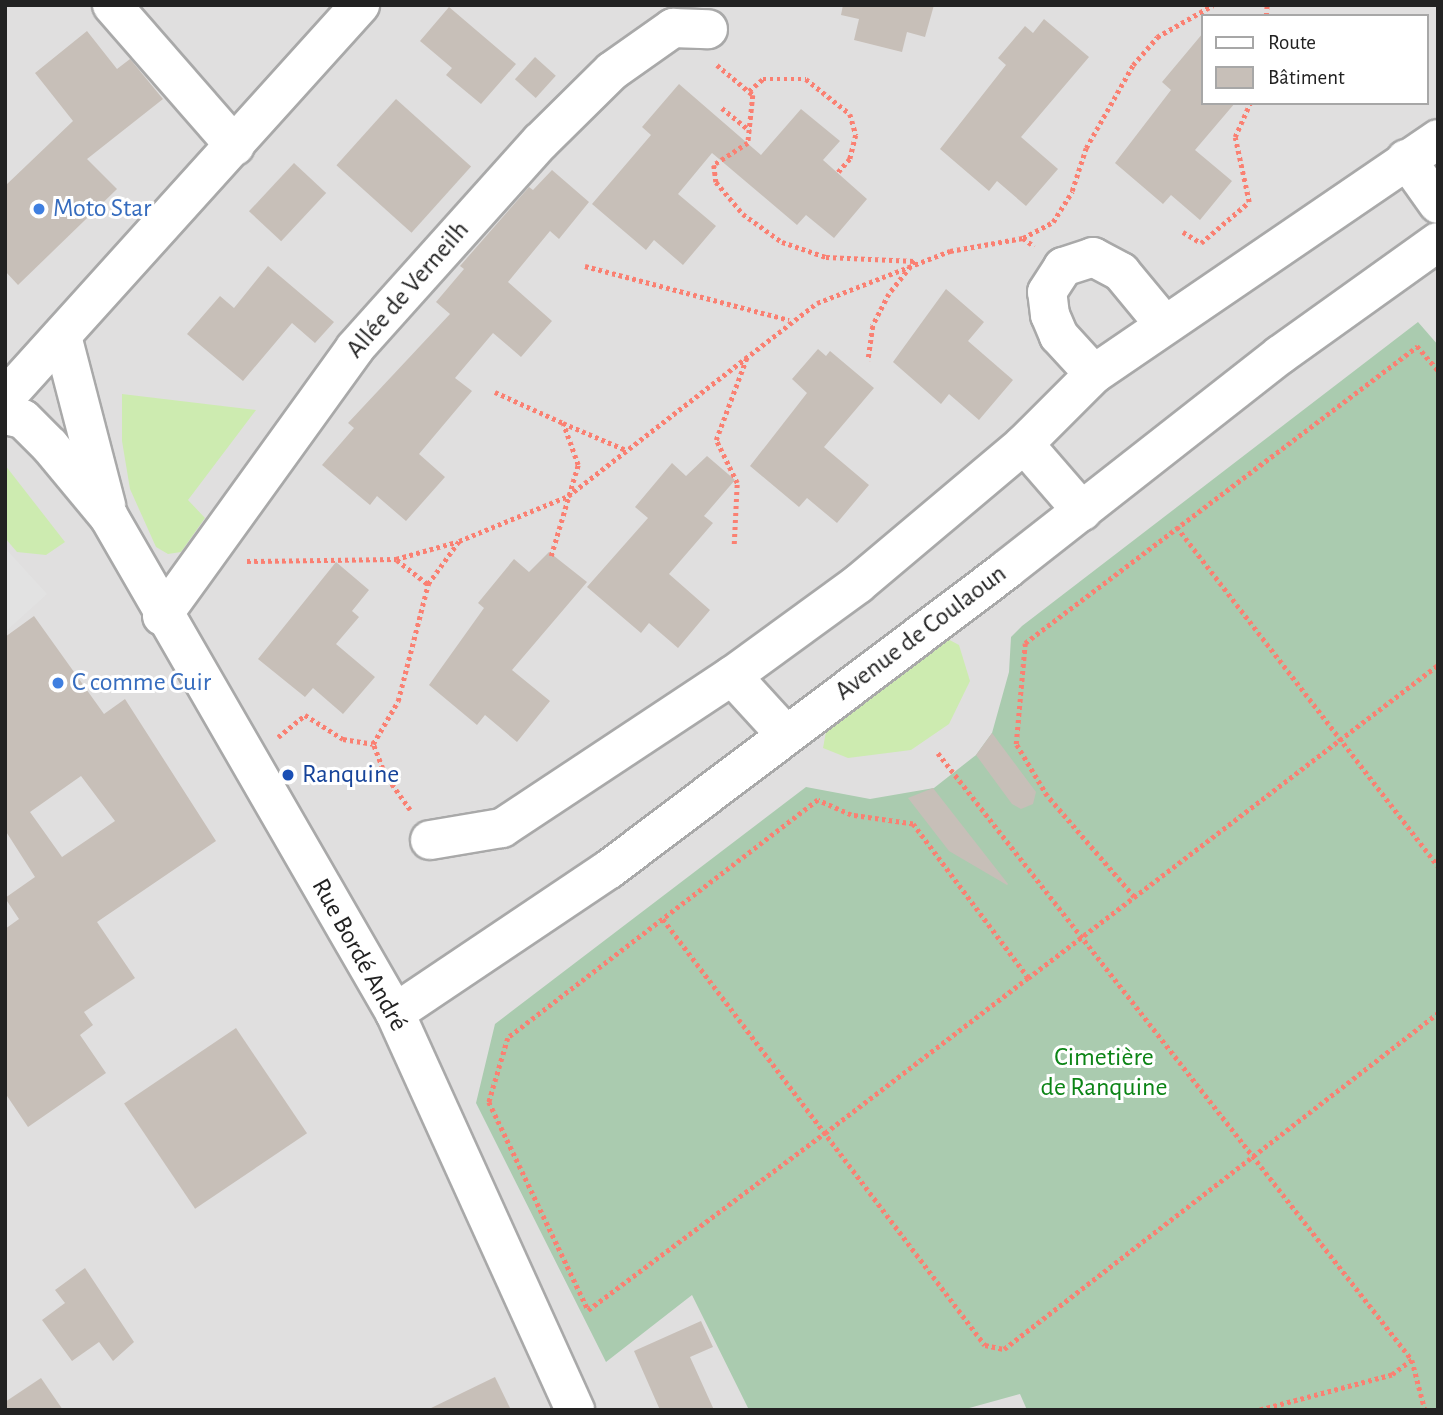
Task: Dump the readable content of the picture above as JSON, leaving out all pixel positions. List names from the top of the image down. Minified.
{"streets":{"street":["Allée de Verneilh","Avenue de Coulaoun","Rue Bordé André"]},"crossings":[["Allée de Verneilh","Rue Bordé André"],["Avenue de Coulaoun","Rue Bordé André"]],"parks":["Cimetière de Ranquine"],"places":["Moto Star","C comme Cuir","Ranquine"],"legend":["Route","Bâtiment"]}
